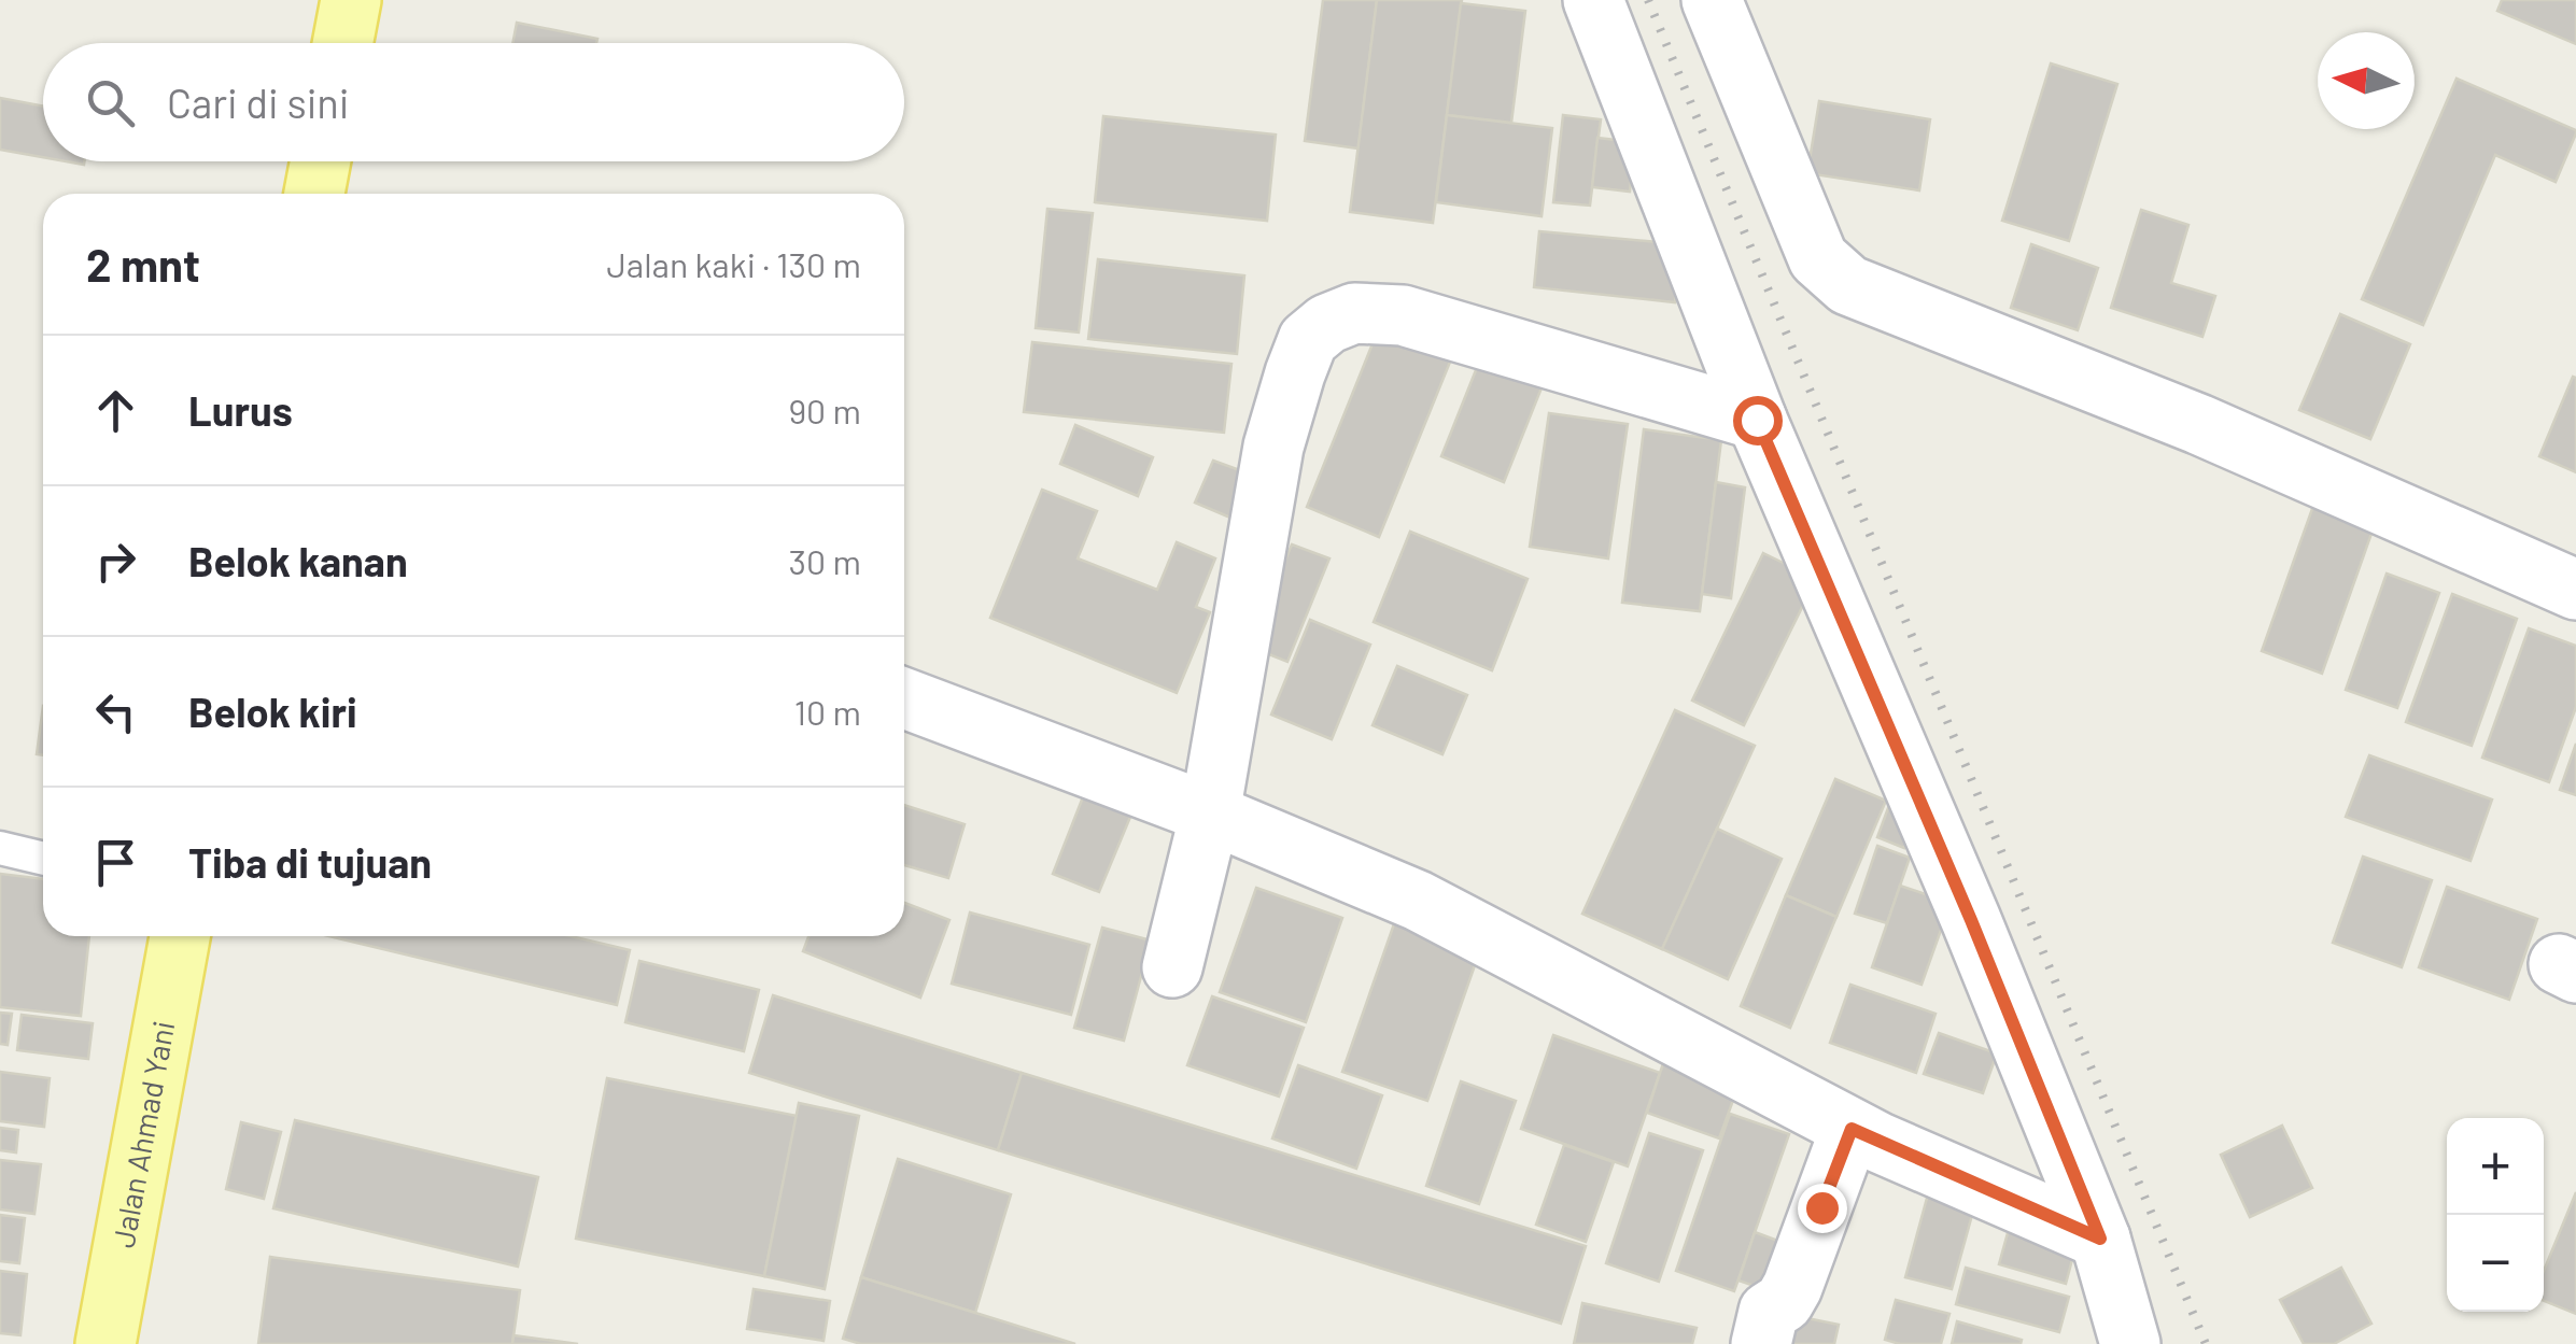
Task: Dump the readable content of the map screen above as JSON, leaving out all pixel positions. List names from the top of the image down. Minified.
{"streets":{"main road":["Jalan Ahmad Yani"]},"north":"left","page":{"search":"Cari di sini","heading":["2 mnt","Jalan kaki · 130 m"],"list":[["Lurus","90 m"],["Belok kanan","30 m"],["Belok kiri","10 m"],"Tiba di tujuan"],"map_buttons":["+","−"]}}
